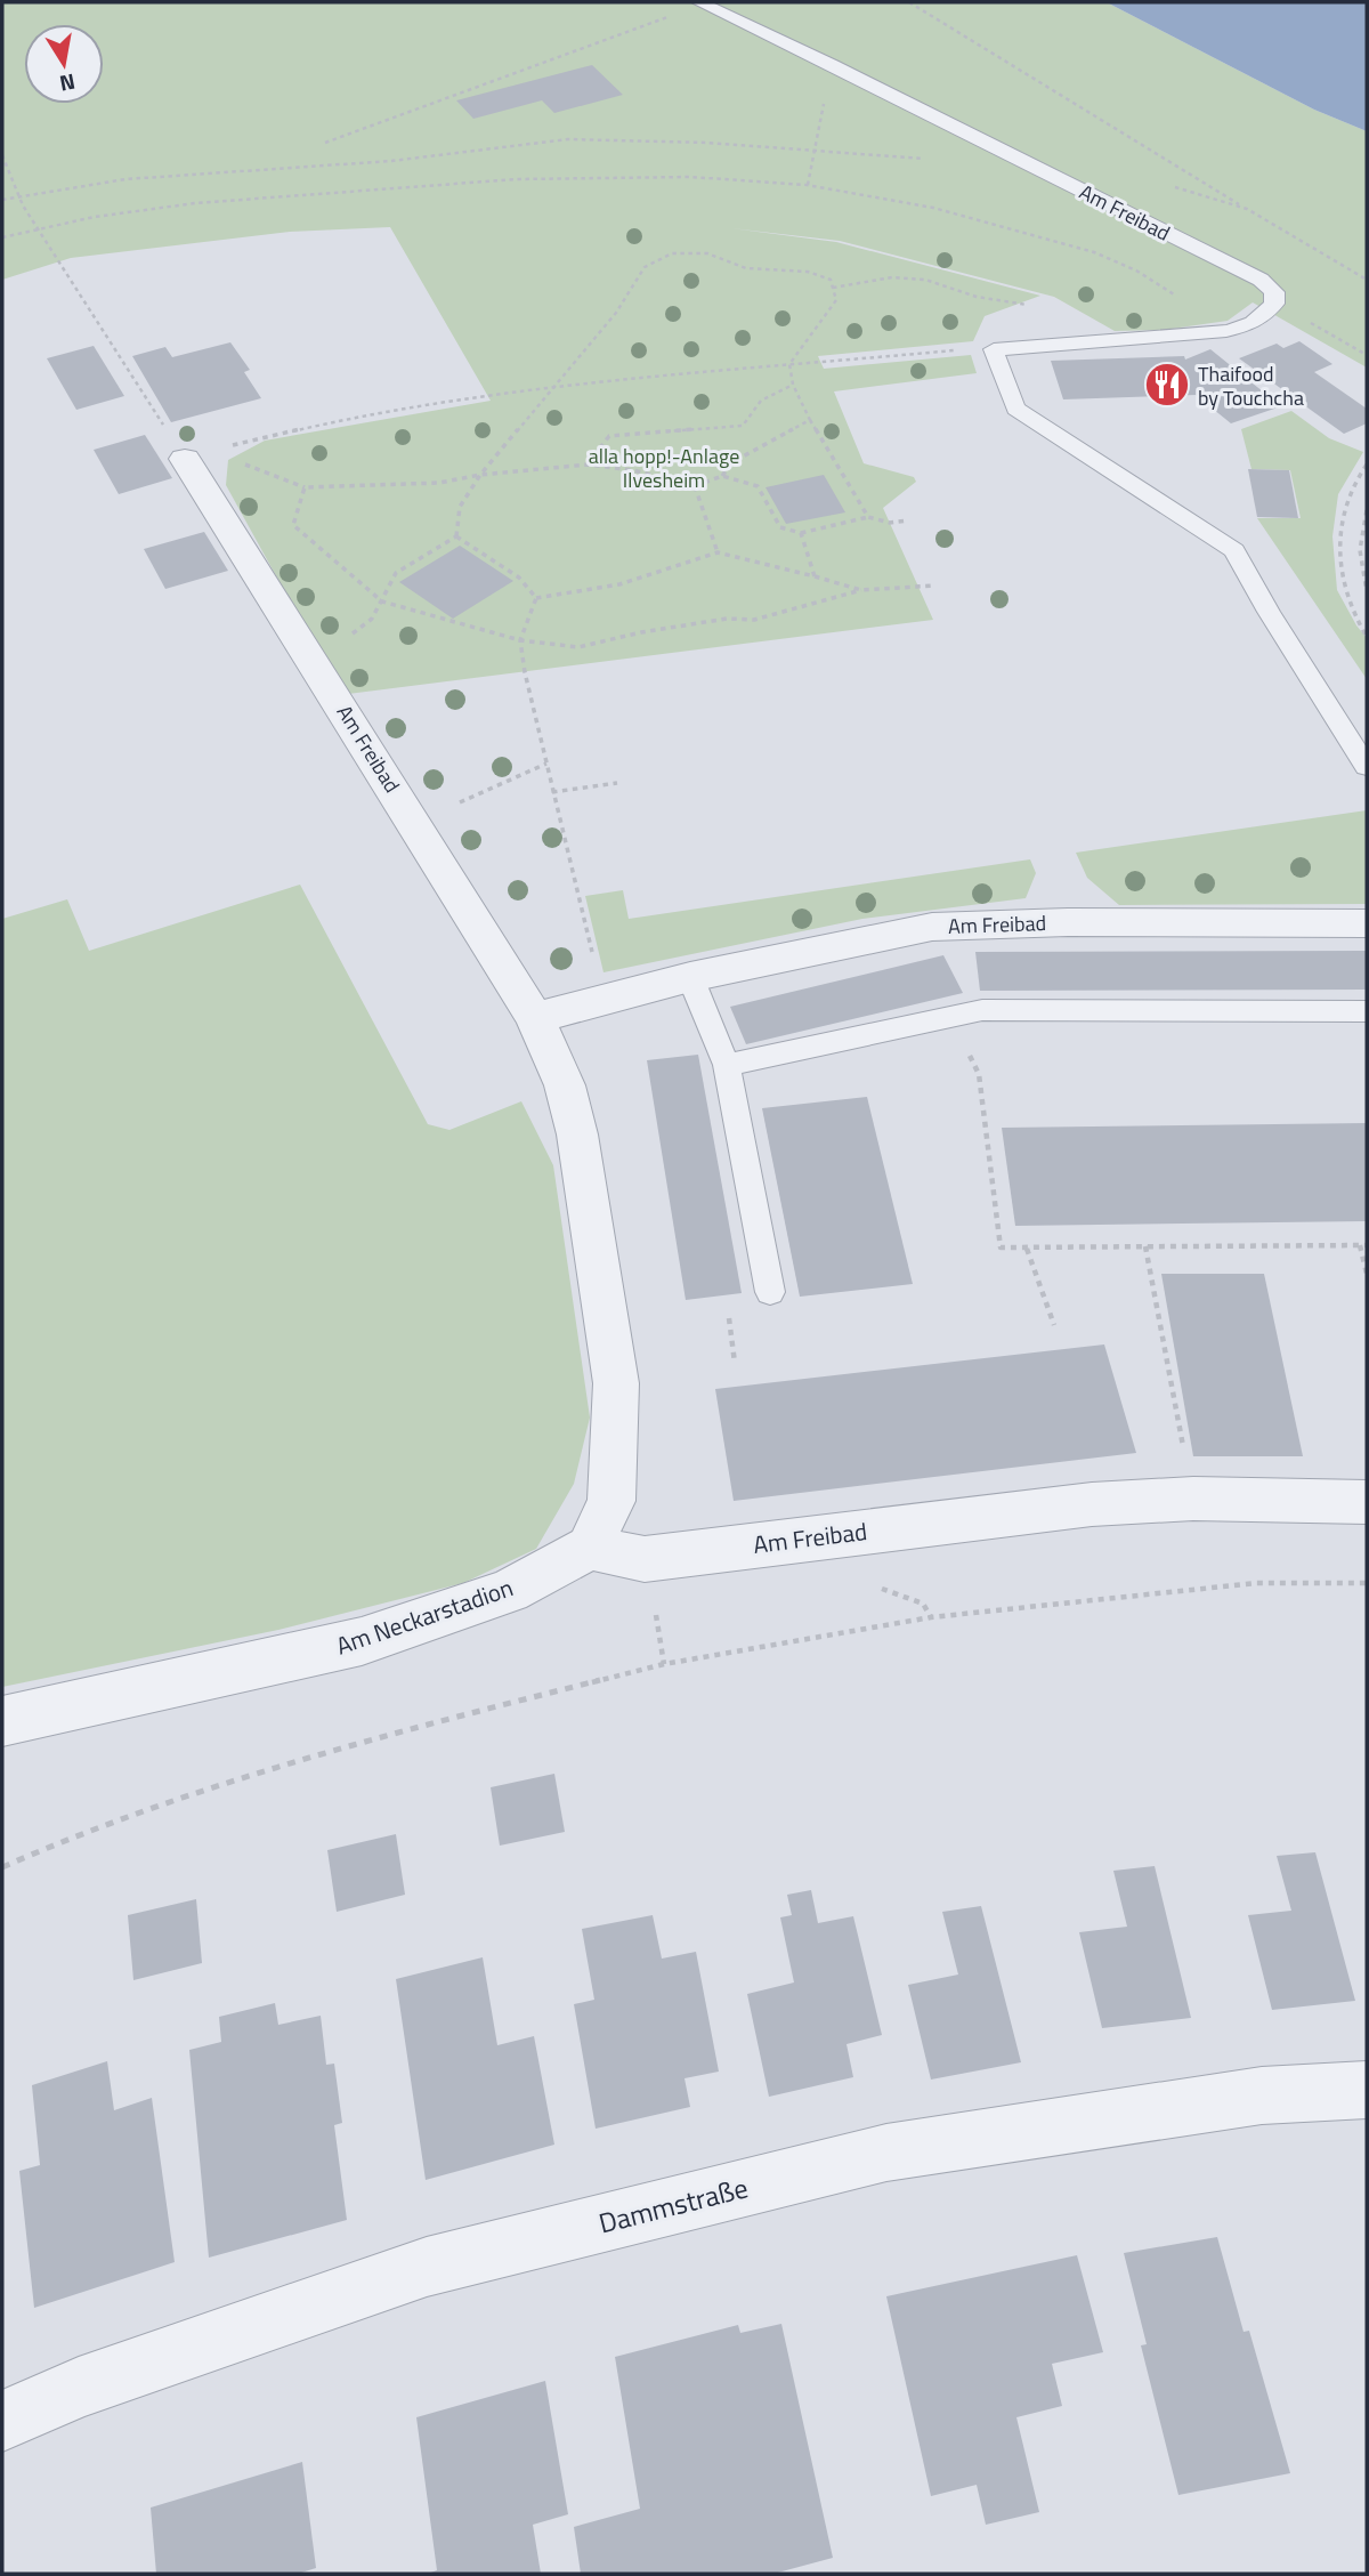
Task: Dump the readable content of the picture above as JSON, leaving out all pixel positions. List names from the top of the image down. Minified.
{"streets":{"street":["Am Freibad","Am Neckarstadion","Dammstraße"]},"crossings":[["Am Freibad","Am Neckarstadion"]],"parks":["alla hopp!-Anlage Ilvesheim"],"places":{"restaurant":["Thaifood by Touchcha"]},"north":"bottom"}
